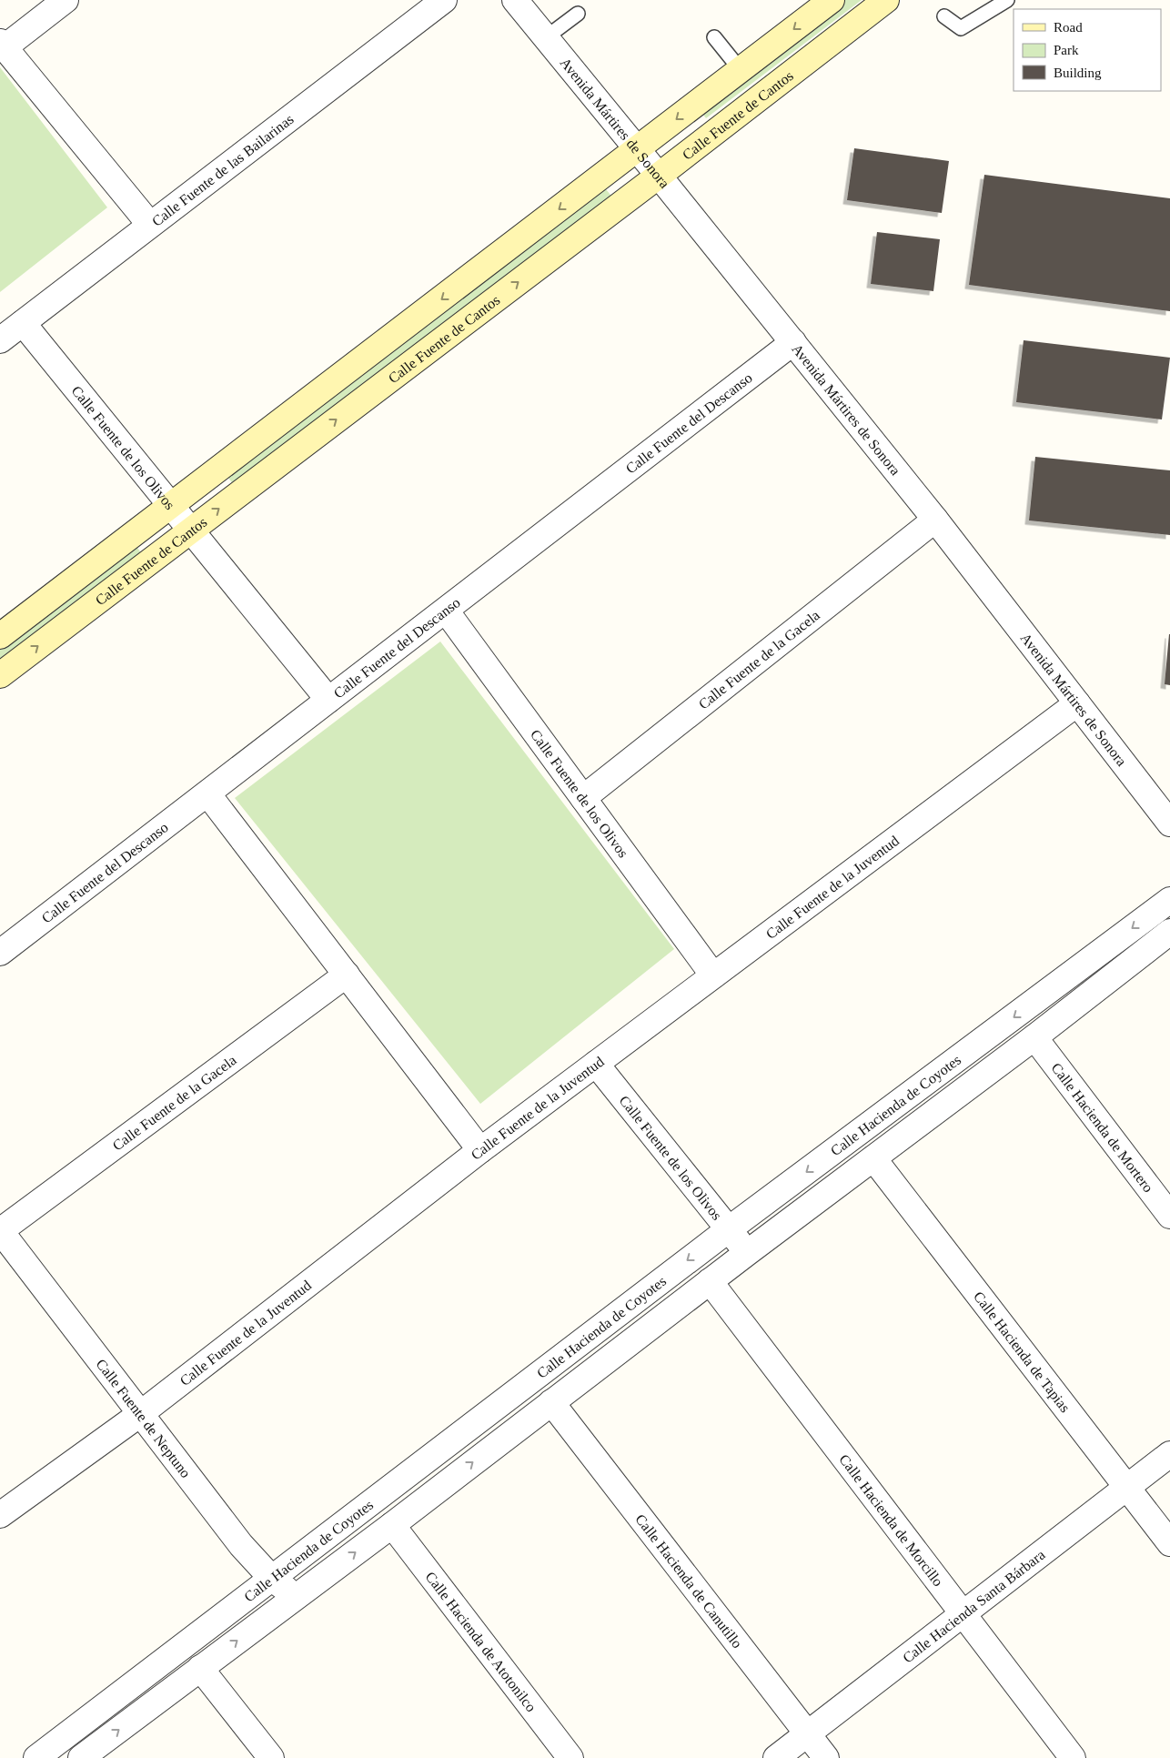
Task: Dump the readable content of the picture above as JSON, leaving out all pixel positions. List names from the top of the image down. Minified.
{"streets":{"street":["Calle Fuente de Cantos","Avenida Mártires de Sonora","Calle Fuente de las Bailarinas","Calle Fuente del Descanso","Calle Fuente de los Olivos","Calle Fuente de la Gacela","Calle Fuente de la Juventud","Calle Hacienda de Coyotes","Calle Hacienda de Mortero","Calle Hacienda de Tapias","Calle Fuente de Neptuno","Calle Hacienda de Morcillo","Calle Hacienda de Canutillo","Calle Hacienda Santa Bárbara","Calle Hacienda de Atotonilco"]},"crossings":[["Calle Fuente de Cantos","Avenida Mártires de Sonora"],["Calle Fuente de Cantos","Calle Fuente de los Olivos"],["Avenida Mártires de Sonora","Calle Fuente del Descanso"],["Avenida Mártires de Sonora","Calle Fuente de la Gacela"],["Avenida Mártires de Sonora","Calle Fuente de la Juventud"],["Calle Fuente de las Bailarinas","Calle Fuente de los Olivos"],["Calle Fuente del Descanso","Calle Fuente de los Olivos"],["Calle Fuente de los Olivos","Calle Fuente de la Gacela"],["Calle Fuente de los Olivos","Calle Fuente de la Juventud"],["Calle Fuente de los Olivos","Calle Hacienda de Coyotes"],["Calle Fuente de la Gacela","Calle Fuente de Neptuno"],["Calle Fuente de la Juventud","Calle Fuente de Neptuno"],["Calle Hacienda de Coyotes","Calle Hacienda de Mortero"],["Calle Hacienda de Coyotes","Calle Hacienda de Tapias"],["Calle Hacienda de Coyotes","Calle Fuente de Neptuno"],["Calle Hacienda de Coyotes","Calle Hacienda de Morcillo"],["Calle Hacienda de Coyotes","Calle Hacienda de Canutillo"],["Calle Hacienda de Coyotes","Calle Hacienda de Atotonilco"],["Calle Hacienda de Tapias","Calle Hacienda Santa Bárbara"],["Calle Hacienda de Morcillo","Calle Hacienda Santa Bárbara"],["Calle Hacienda de Canutillo","Calle Hacienda Santa Bárbara"]],"legend":["Road","Park","Building"]}
